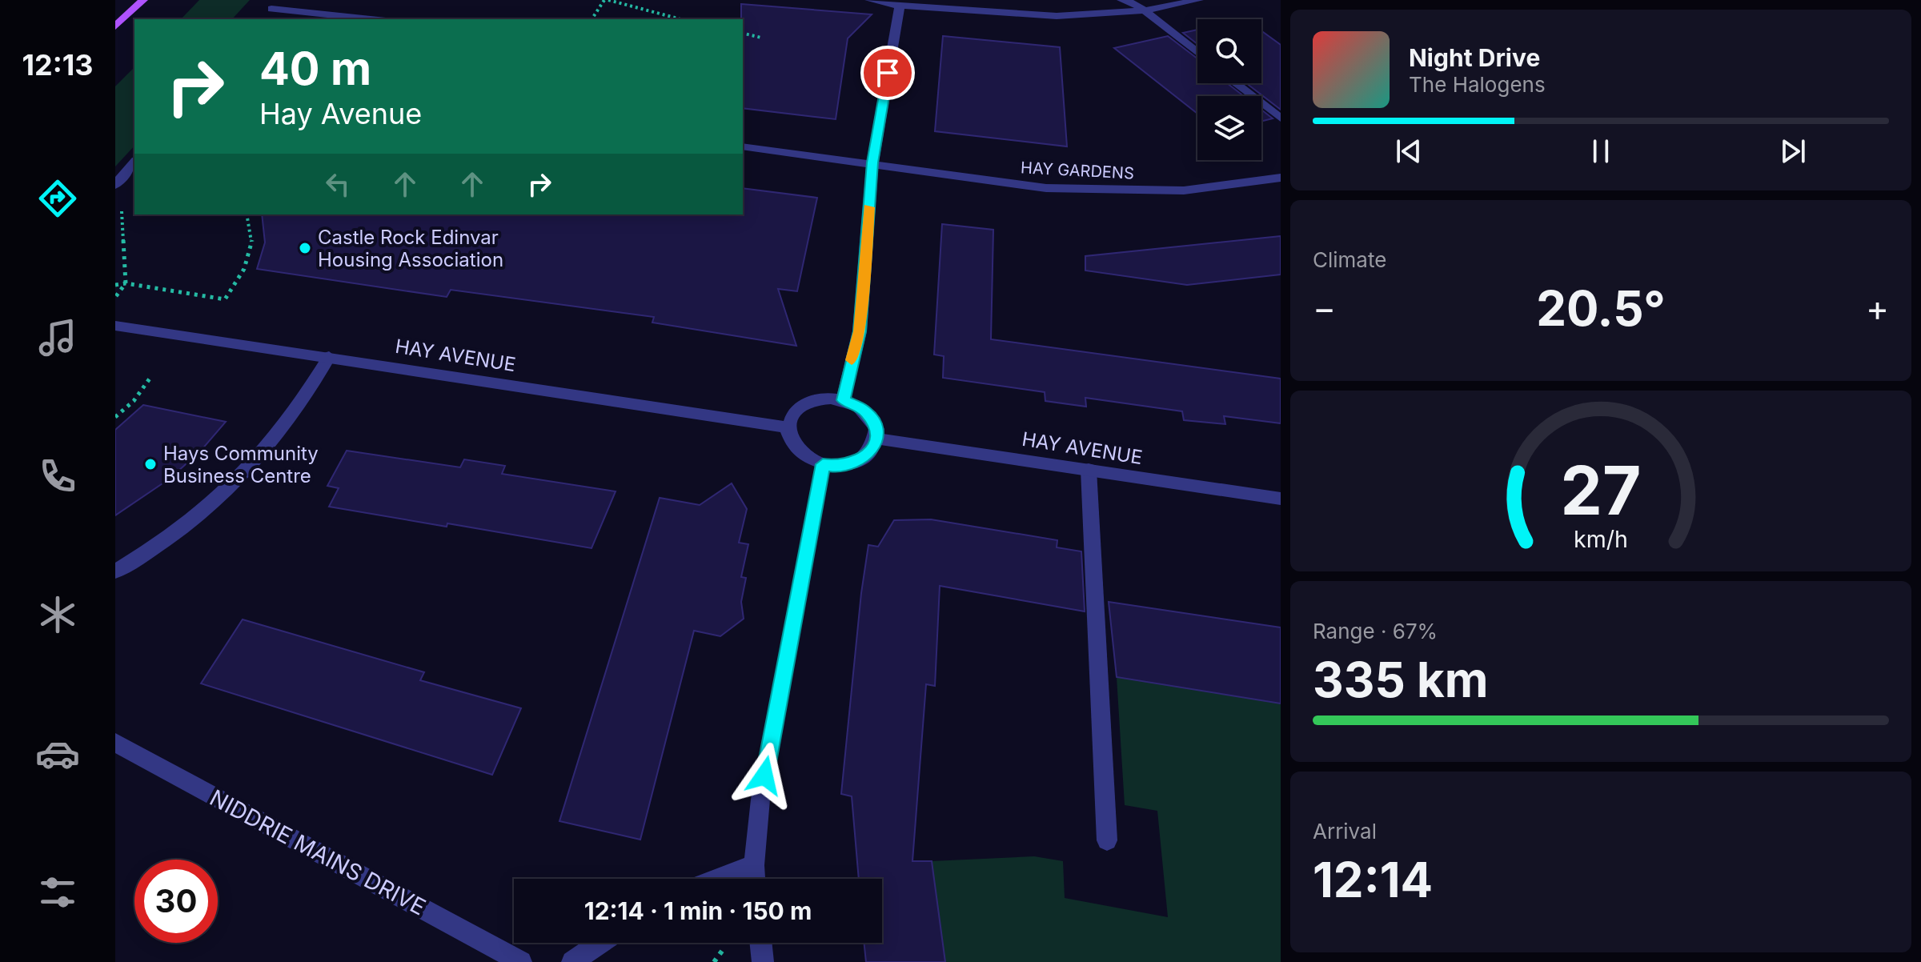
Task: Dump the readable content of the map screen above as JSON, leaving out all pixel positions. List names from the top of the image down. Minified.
{"streets":{"street":["HAY GARDENS","HAY AVENUE","NIDDRIE MAINS DRIVE"]},"places":["Castle Rock Edinvar Housing Association","Hays Community Business Centre"],"page":{"tabs":"12:13","turn":["40 m","Hay Avenue"],"song":["Night Drive","The Halogens"],"tile":["Climate",["Range · 67%","335 km"],["Arrival","12:14"]],"heat":["−","20.5°","+"],"limit":"30","trip":"12:14 · 1 min · 150 m","gauge":["27","km/h"]}}
